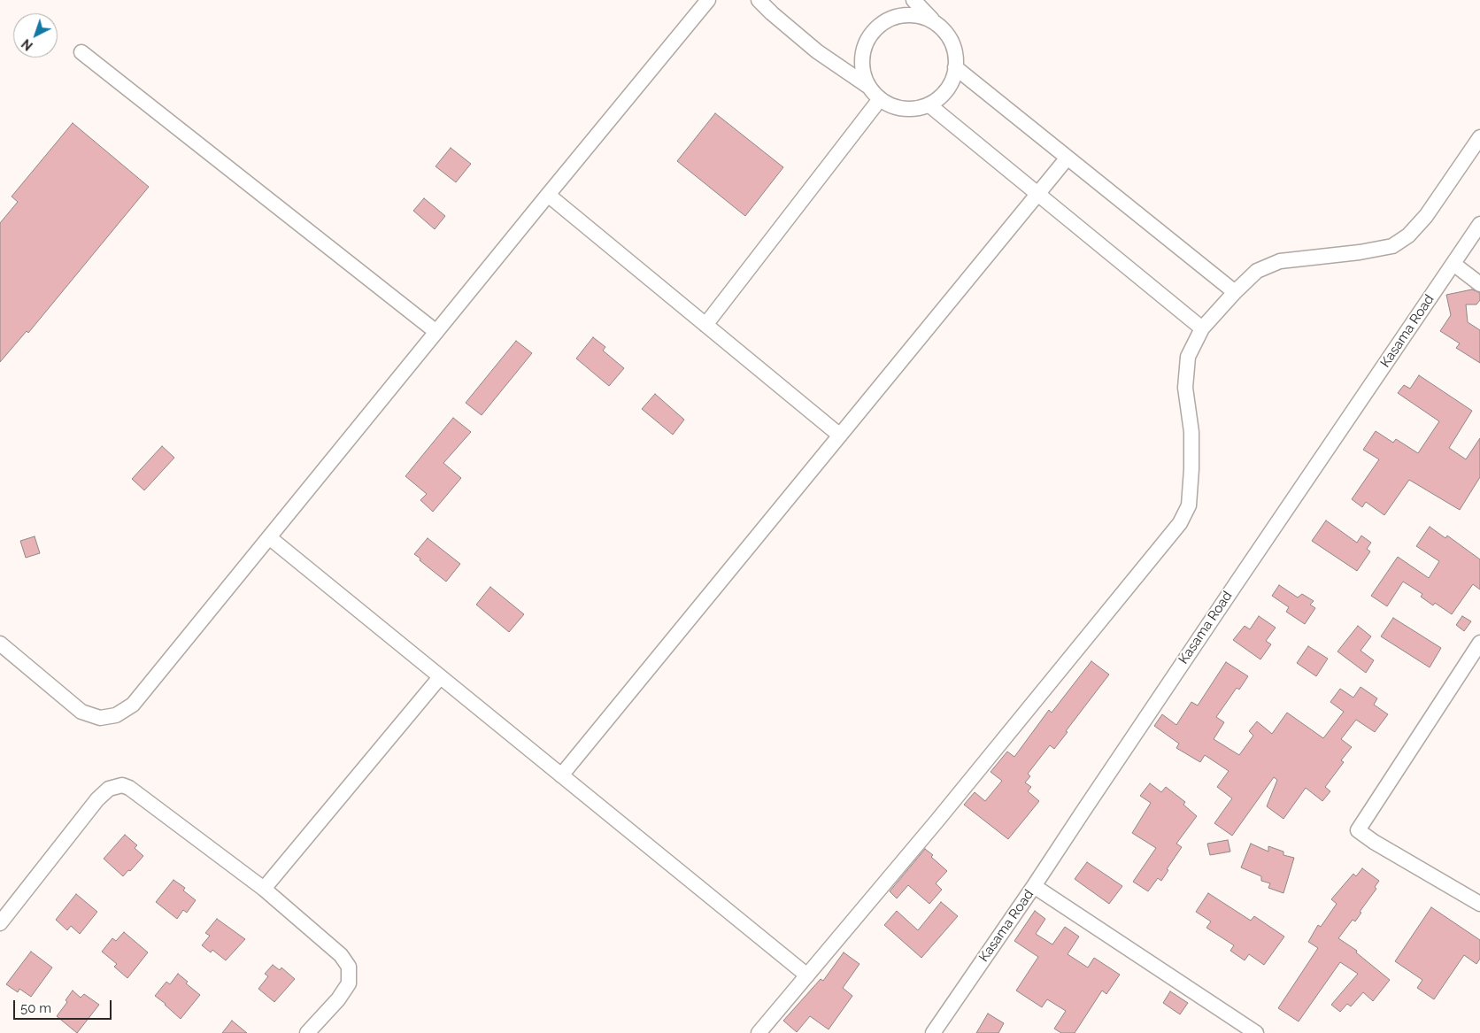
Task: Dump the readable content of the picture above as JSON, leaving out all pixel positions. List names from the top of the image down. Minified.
{"streets":{"street":["Kasama Road"]},"scale_bar":"50 m","north":"bottom left"}
